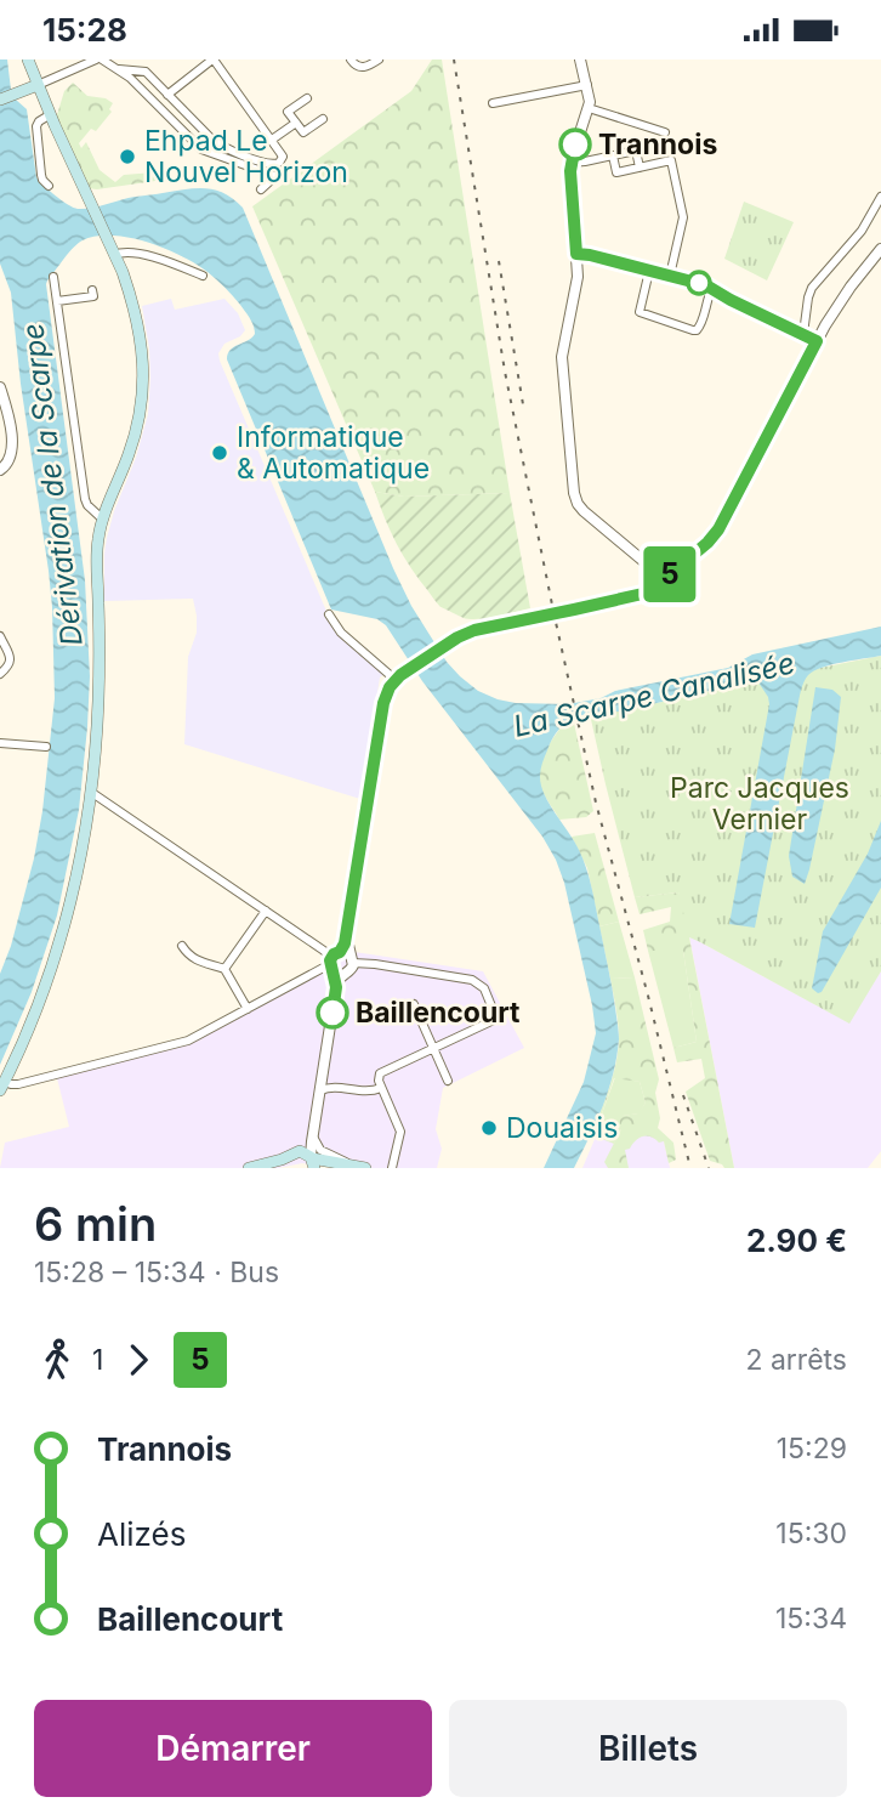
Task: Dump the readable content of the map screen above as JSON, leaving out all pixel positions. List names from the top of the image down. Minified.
{"water":["Dérivation de la Scarpe","La Scarpe Canalisée"],"parks":["Parc Jacques Vernier"],"places":["Trannois","Ehpad Le Nouvel Horizon","Informatique & Automatique","Baillencourt","Douaisis"],"lines":["bus line 5"],"page":{"status":"15:28","on_map":"5","heading":["6 min","15:28 – 15:34 · Bus","2.90 €"],"legs":["1","5","2 arrêts"],"list":[{"name":"Trannois","value":"15:29"},{"name":"Alizés","value":"15:30"},{"name":"Baillencourt","value":"15:34"}],"buttons":["Démarrer","Billets"]}}
